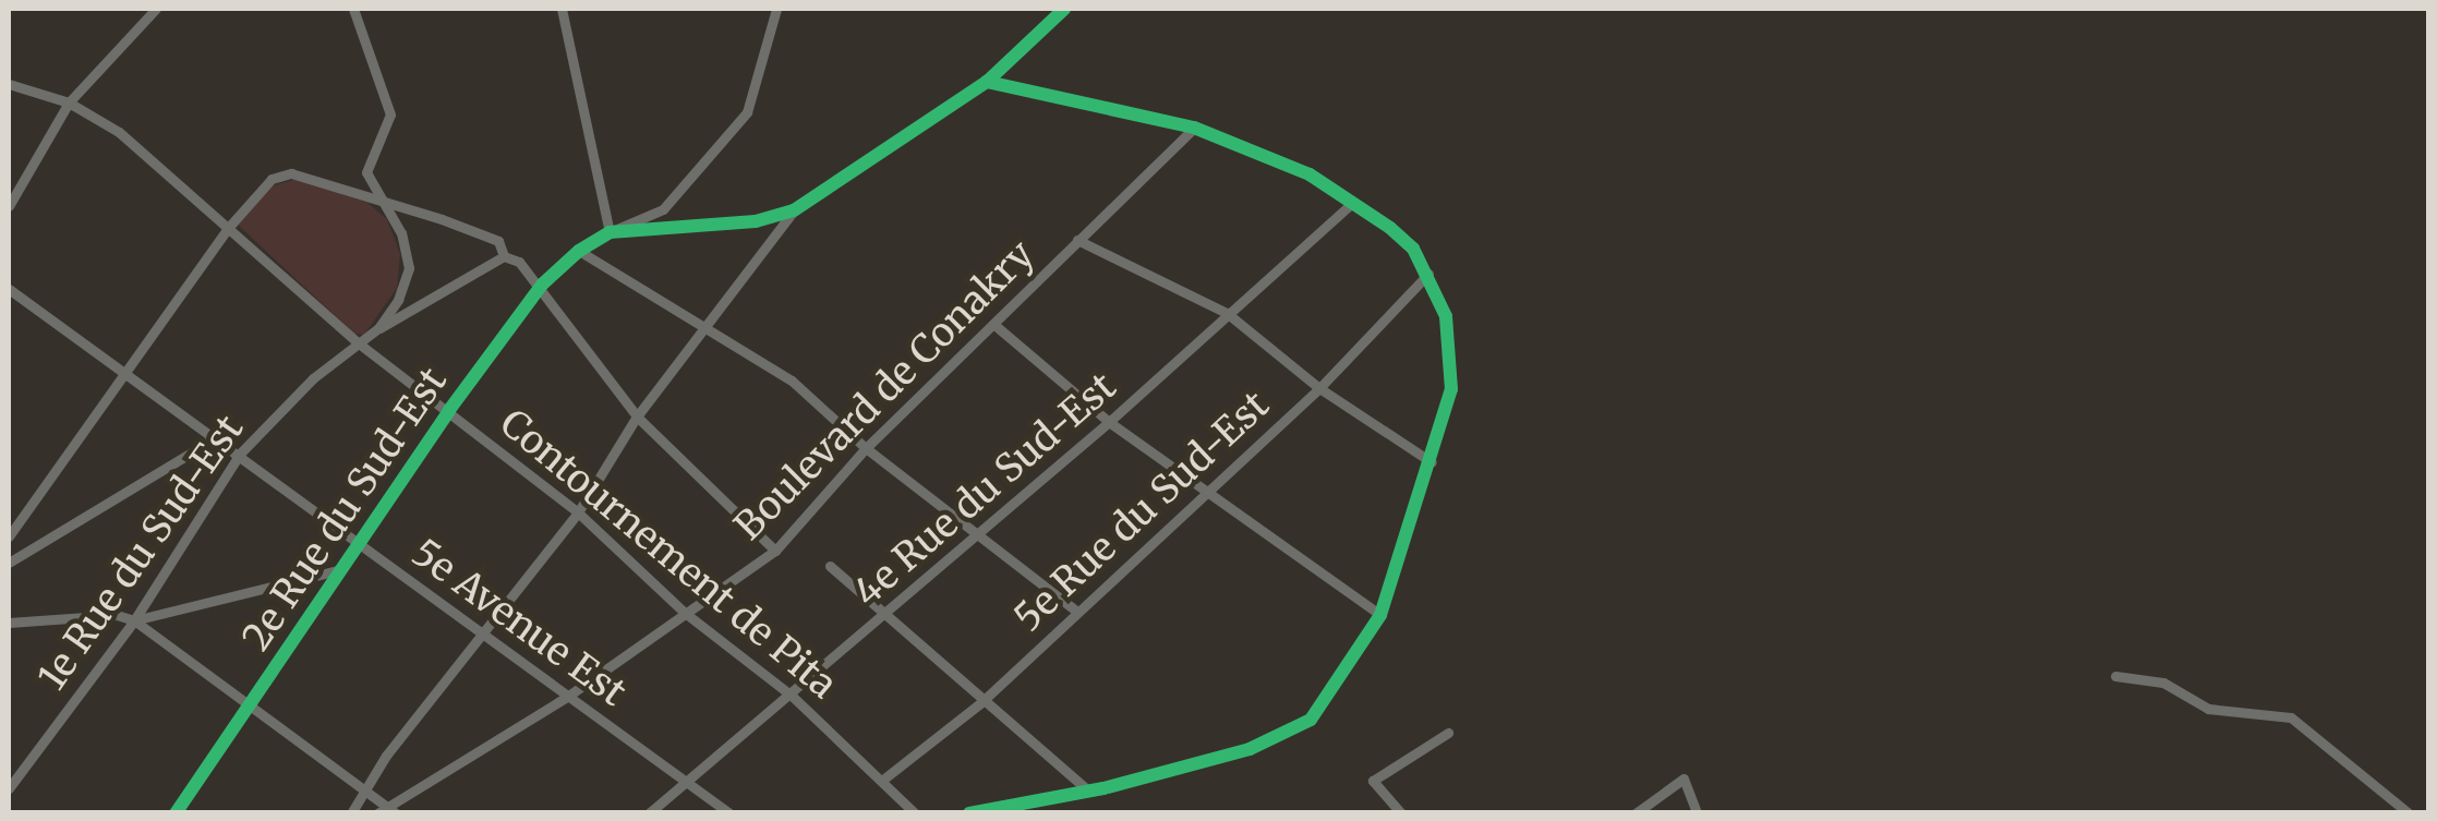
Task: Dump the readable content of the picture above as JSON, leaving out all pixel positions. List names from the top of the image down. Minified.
{"streets":{"street":["Boulevard de Conakry","4e Rue du Sud-Est","2e Rue du Sud-Est","5e Rue du Sud-Est","1e Rue du Sud-Est","Contournement de Pita","5e Avenue Est"]},"crossings":[["Boulevard de Conakry","Contournement de Pita"],["Boulevard de Conakry","5e Avenue Est"],["4e Rue du Sud-Est","Contournement de Pita"],["4e Rue du Sud-Est","5e Avenue Est"],["2e Rue du Sud-Est","Contournement de Pita"],["2e Rue du Sud-Est","5e Avenue Est"],["5e Rue du Sud-Est","Contournement de Pita"],["1e Rue du Sud-Est","Contournement de Pita"],["1e Rue du Sud-Est","5e Avenue Est"]]}
